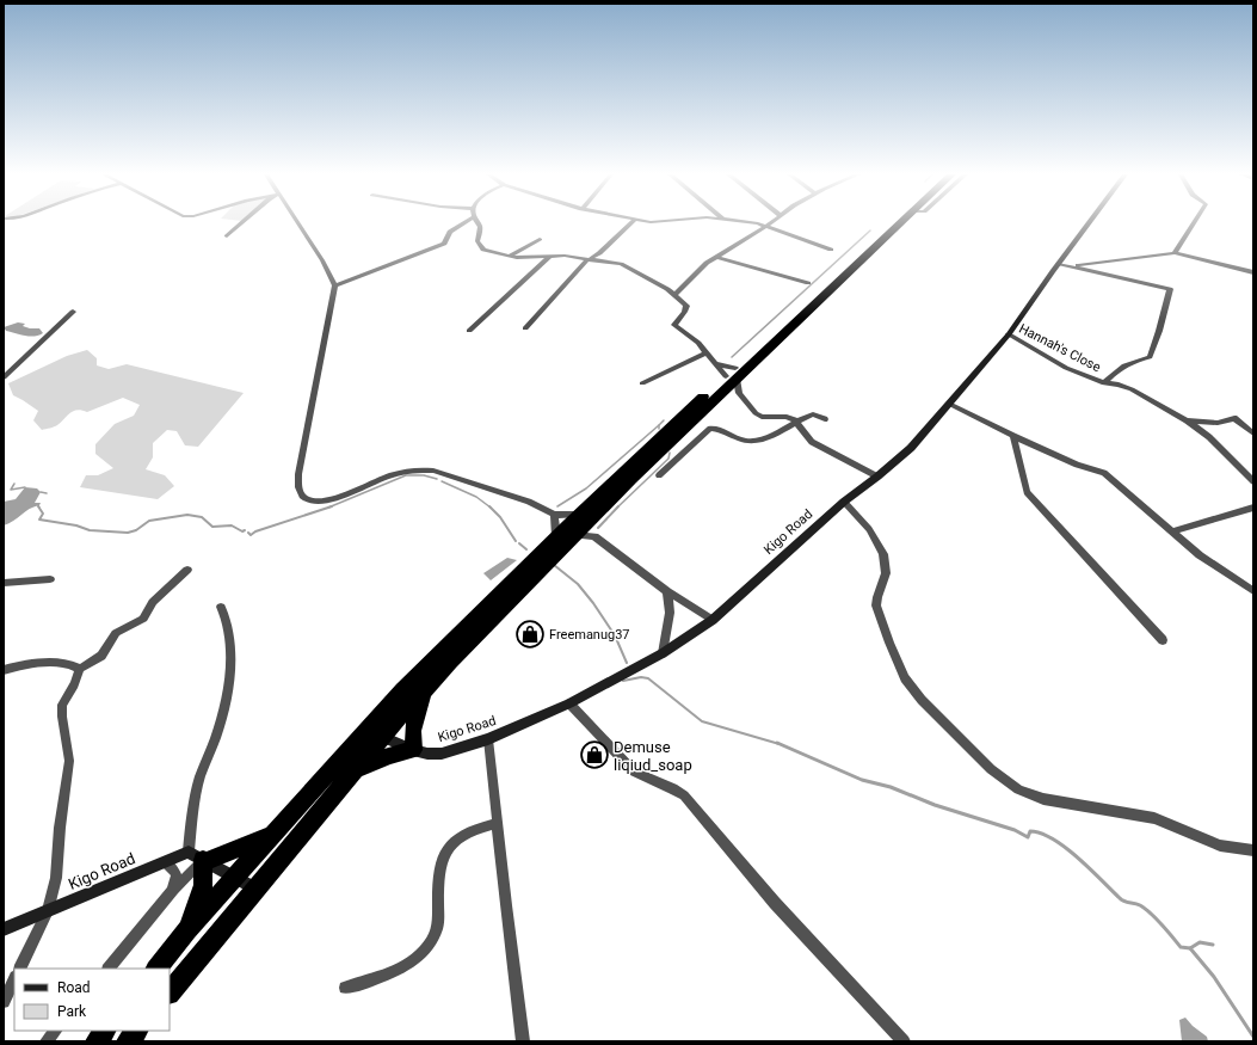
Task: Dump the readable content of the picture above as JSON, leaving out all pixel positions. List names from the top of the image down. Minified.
{"streets":{"street":["Hannah's Close","Kigo Road"]},"crossings":[["Hannah's Close","Kigo Road"]],"places":{"shop":["Freemanug37","Demuse liqiud_soap"]},"legend":["Road","Park"]}
